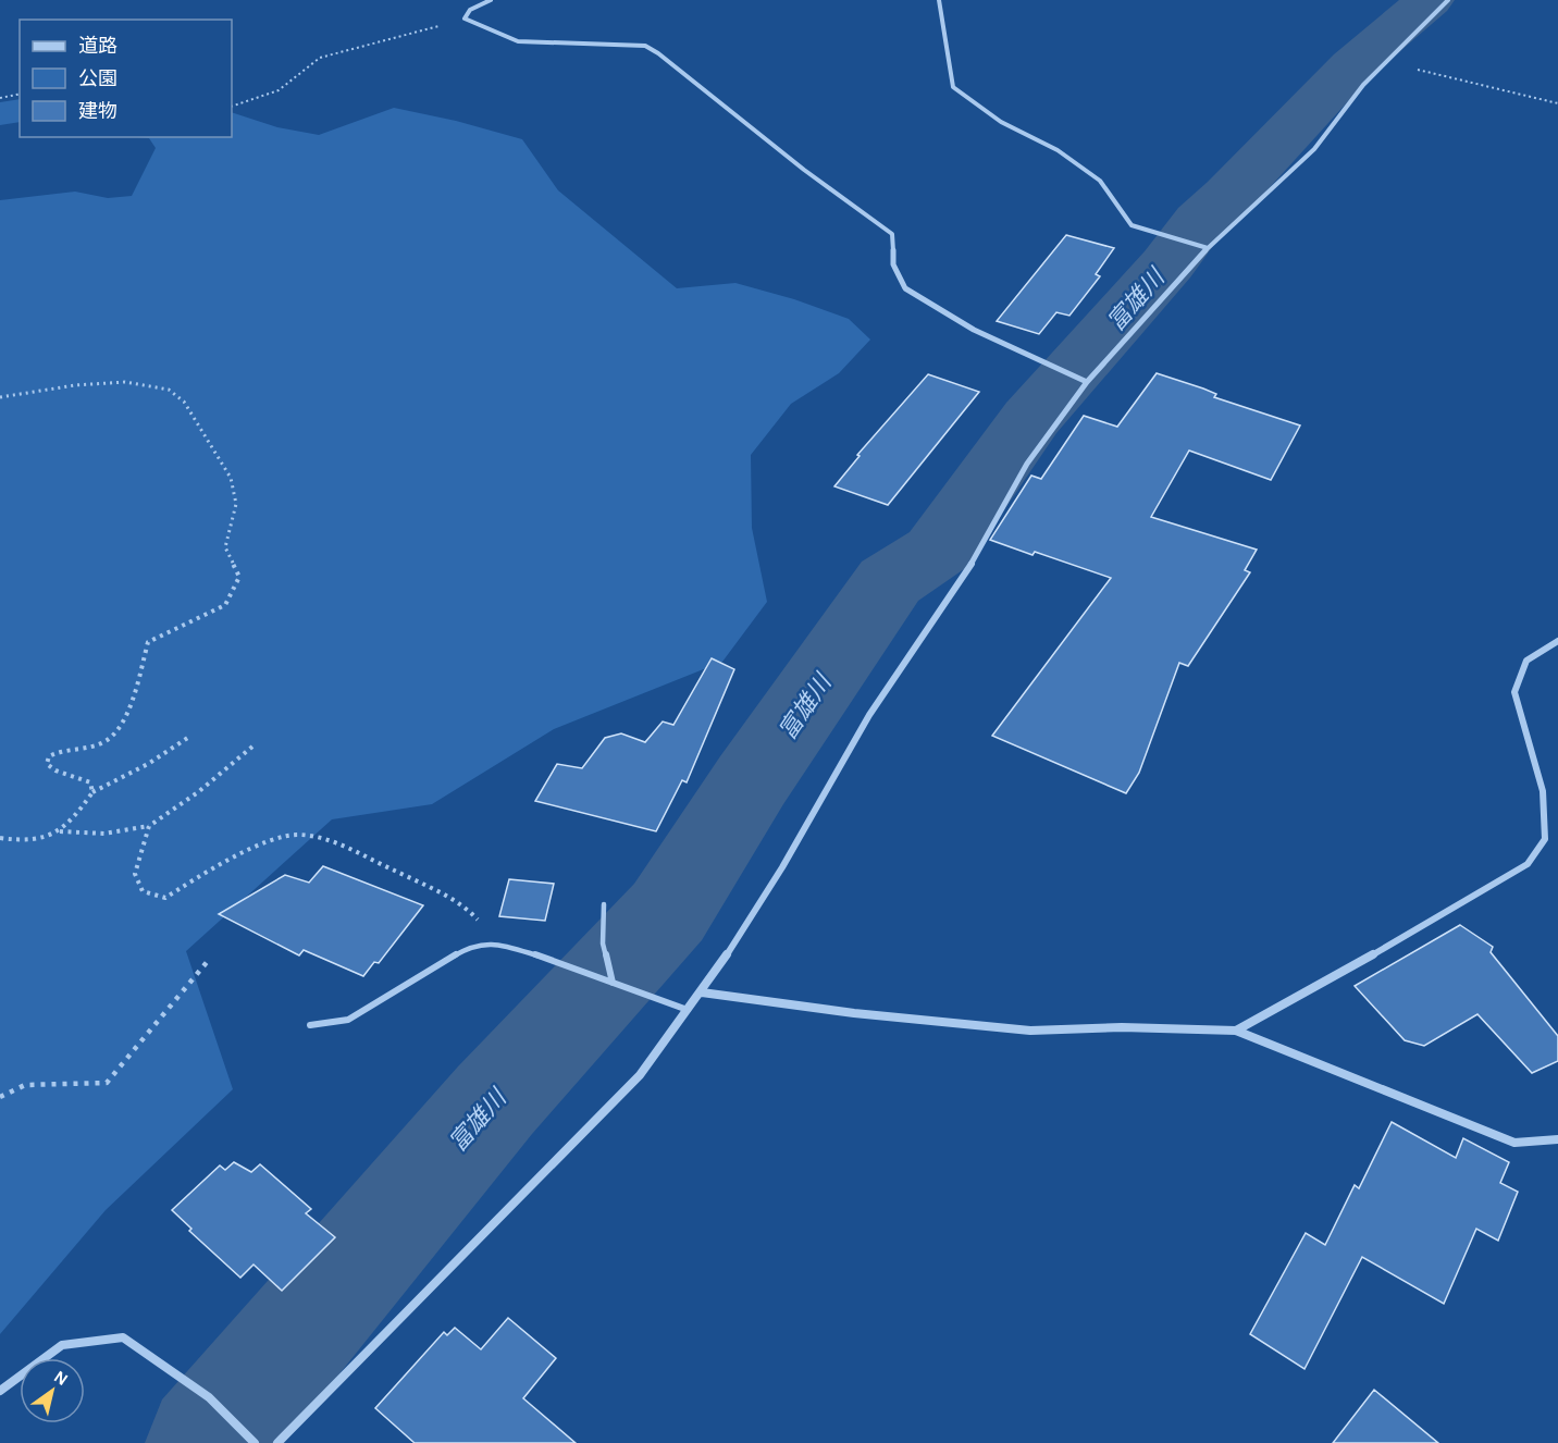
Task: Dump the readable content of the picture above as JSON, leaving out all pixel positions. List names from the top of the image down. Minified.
{"water":["富雄川"],"legend":["道路","公園","建物"],"north":"top right"}
